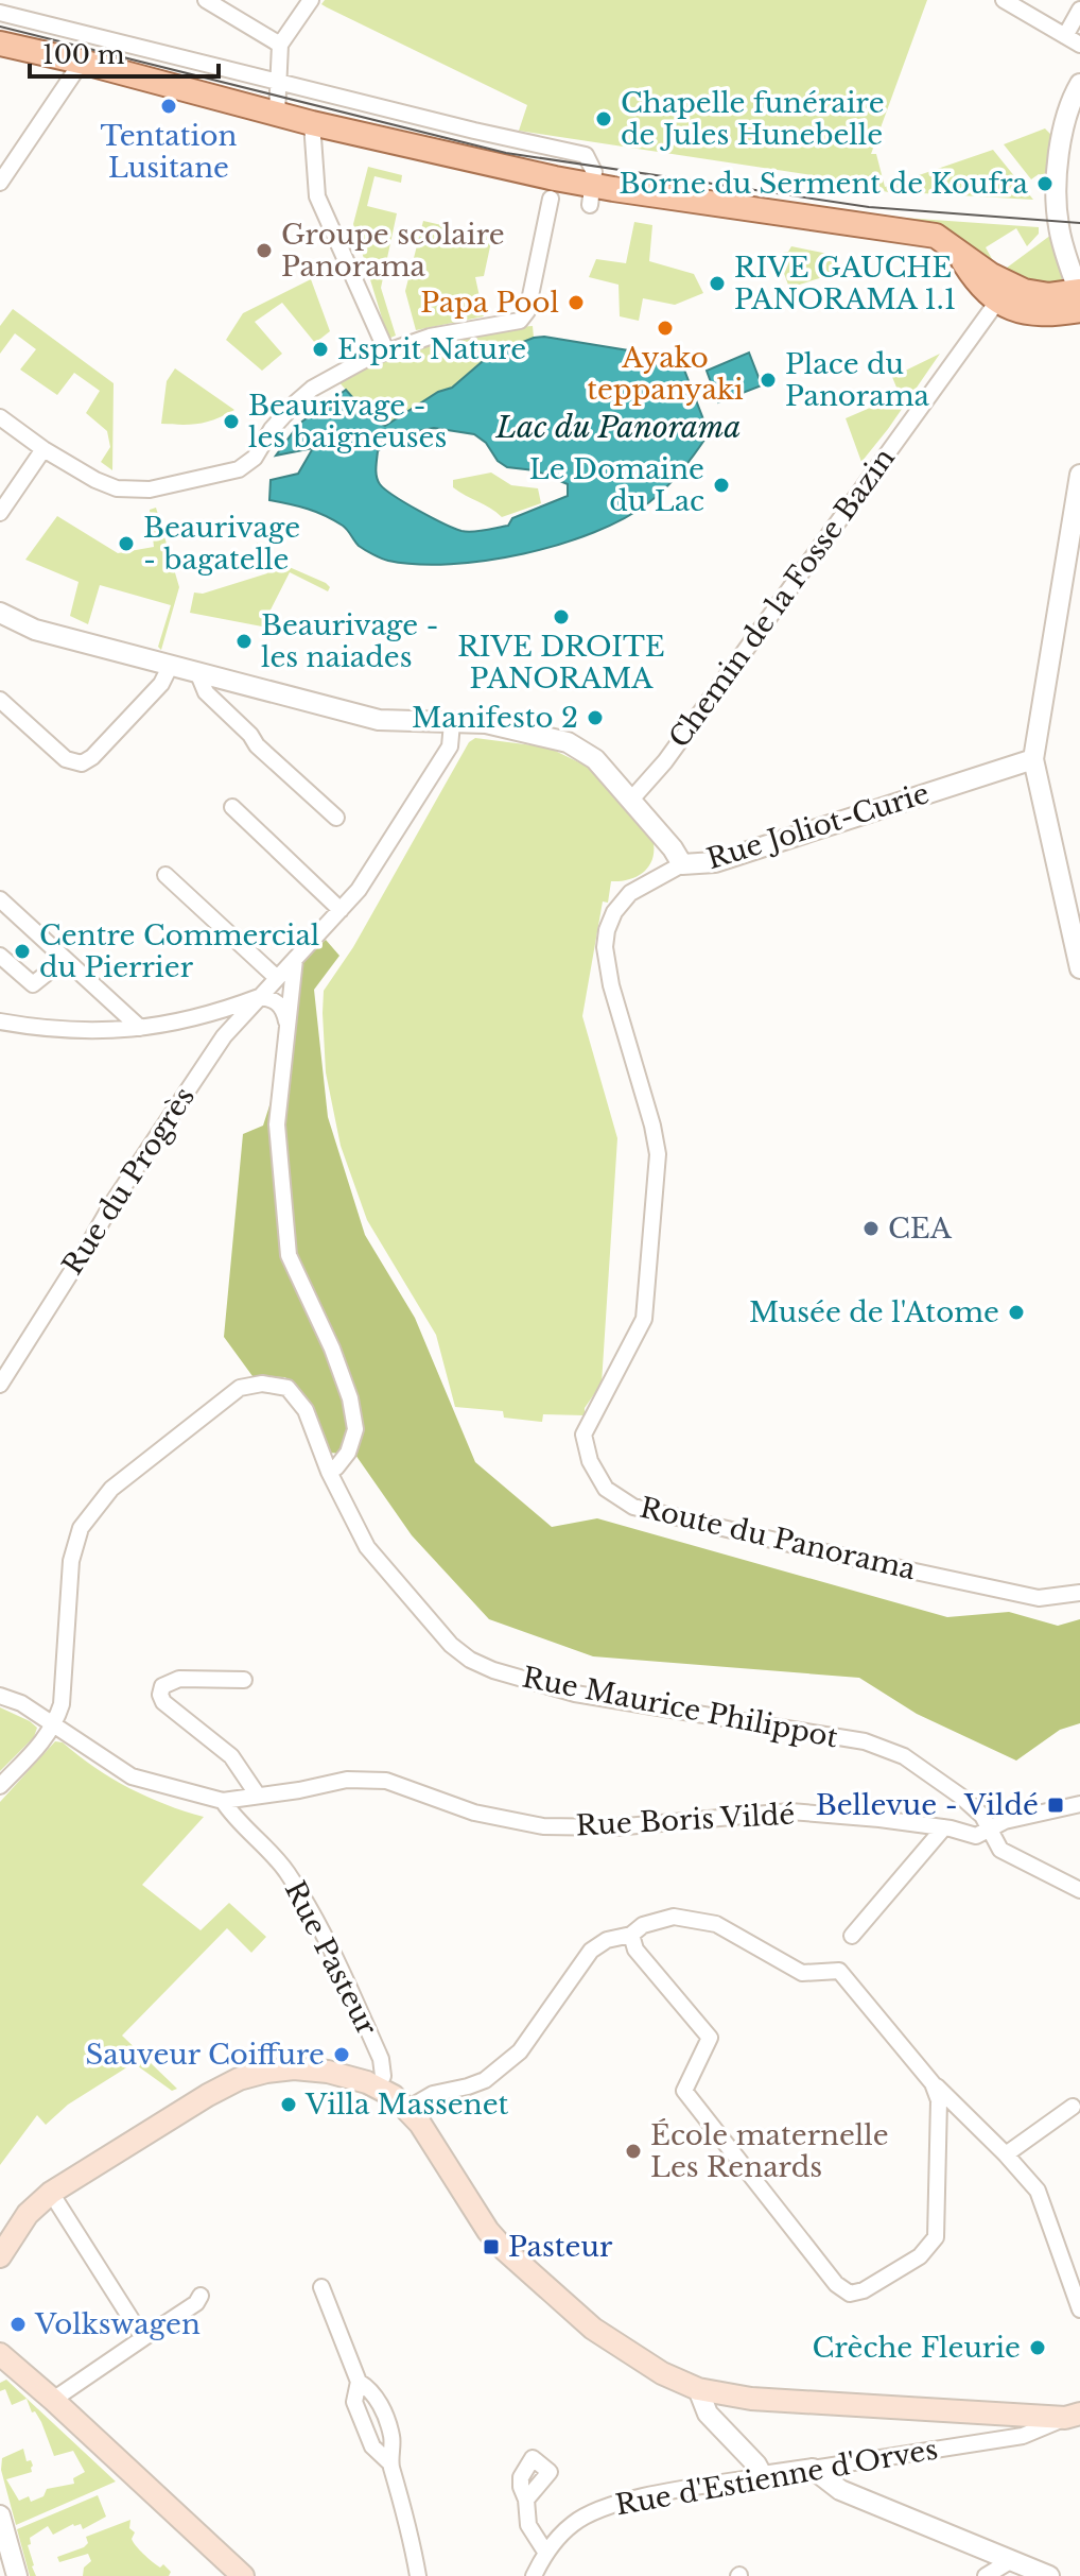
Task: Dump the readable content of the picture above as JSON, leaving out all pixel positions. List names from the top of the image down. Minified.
{"streets":{"street":["Chemin de la Fosse Bazin","Rue Joliot-Curie","Rue du Progrès","Route du Panorama","Rue Maurice Philippot","Rue Boris Vildé","Rue Pasteur","Rue d'Estienne d'Orves"]},"crossings":[["Chemin de la Fosse Bazin","Rue Joliot-Curie"],["Rue Joliot-Curie","Rue du Progrès"],["Rue Joliot-Curie","Route du Panorama"],["Rue Maurice Philippot","Rue Boris Vildé"],["Rue Boris Vildé","Rue Pasteur"]],"water":["Lac du Panorama"],"places":{"other":["Tentation Lusitane","Chapelle funéraire de Jules Hunebelle","Borne du Serment de Koufra","Groupe scolaire Panorama","RIVE GAUCHE PANORAMA 1.1","Papa Pool","Ayako teppanyaki","Esprit Nature","Place du Panorama","Beaurivage - les baigneuses","Le Domaine du Lac","Beaurivage - bagatelle","RIVE DROITE PANORAMA","Beaurivage - les naiades","Manifesto 2","Centre Commercial du Pierrier","CEA","Musée de l'Atome","Sauveur Coiffure","Villa Massenet","École maternelle Les Renards","Volkswagen","Crèche Fleurie"],"transit":["Bellevue - Vildé","Pasteur"]},"scale_bar":"100 m"}
